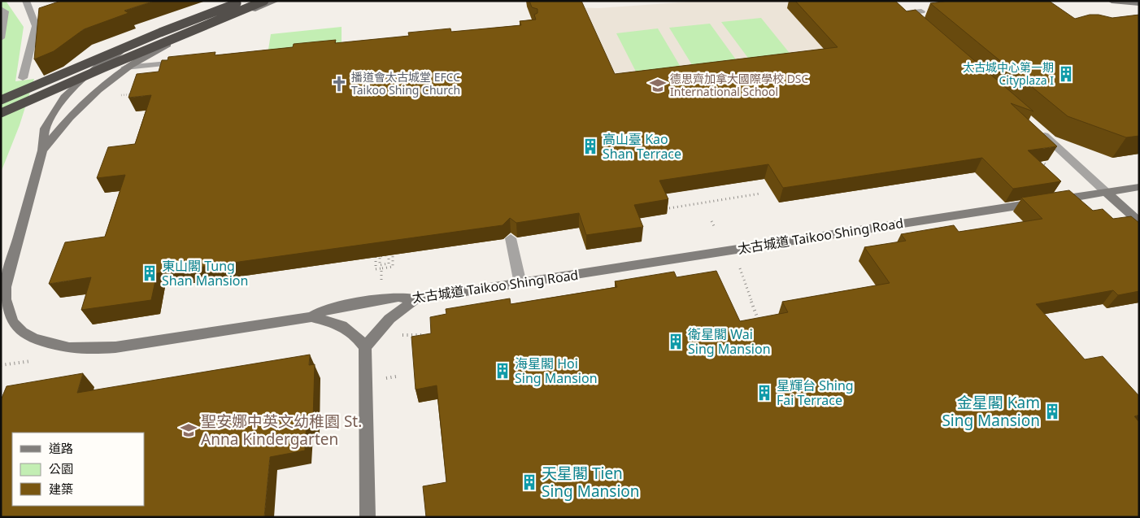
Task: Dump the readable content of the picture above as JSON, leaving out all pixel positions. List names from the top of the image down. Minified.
{"streets":{"street":["太古城道 Taikoo Shing Road"]},"places":{"building":["太古城中心第一期 Cityplaza I","高山臺 Kao Shan Terrace","東山閣 Tung Shan Mansion","衛星閣 Wai Sing Mansion","海星閣 Hoi Sing Mansion","星輝台 Shing Fai Terrace","金星閣 Kam Sing Mansion","天星閣 Tien Sing Mansion"],"church":["播道會太古城堂 EFCC Taikoo Shing Church"],"school or university":["德思齊加拿大國際學校 DSC International School","聖安娜中英文幼稚園 St. Anna Kindergarten"]},"legend":["道路","公園","建築"]}
